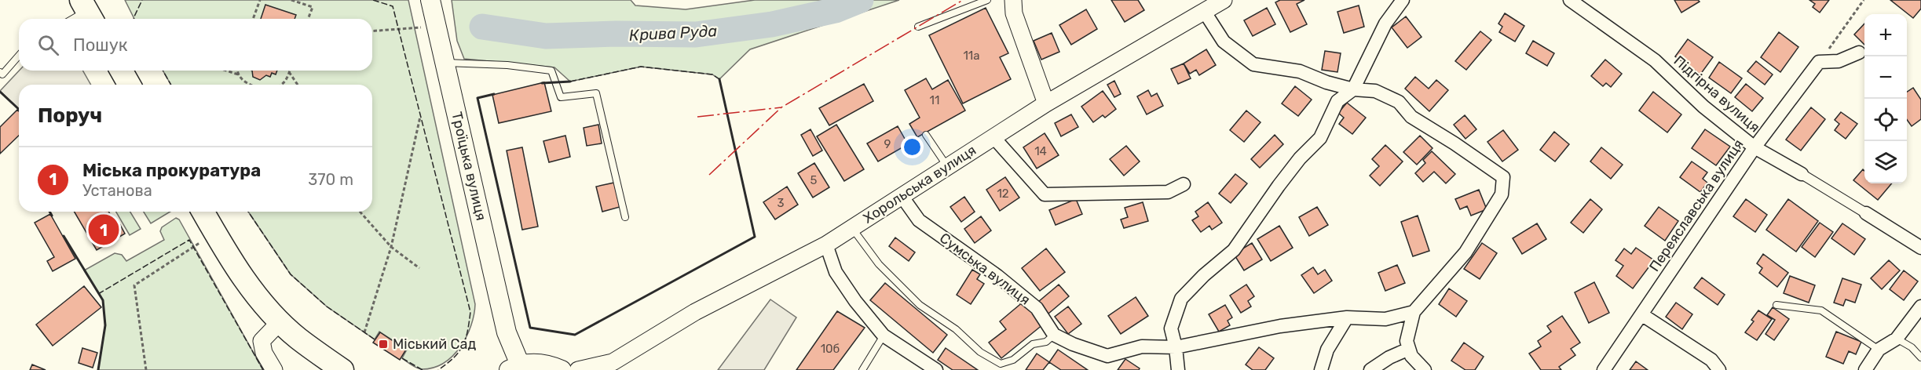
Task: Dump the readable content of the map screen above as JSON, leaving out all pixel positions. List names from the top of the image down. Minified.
{"streets":{"main road":["Троїцька вулиця"],"street":["Підгірна вулиця","Хорольська вулиця","Переяславська вулиця","Сумська вулиця"]},"crossings":[["Підгірна вулиця","Переяславська вулиця"],["Хорольська вулиця","Сумська вулиця"]],"water":["Крива Руда"],"places":{"transit":["Міський Сад"]},"house_numbers":["11а","11","9","14","5","12","3","10б"],"page":{"map_buttons":["+","−"],"search":"Пошук","heading":"Поруч","list":[{"mark":"1","name":"Міська прокуратура","note":"Установа","value":"370 m"}],"pins":"1"}}
